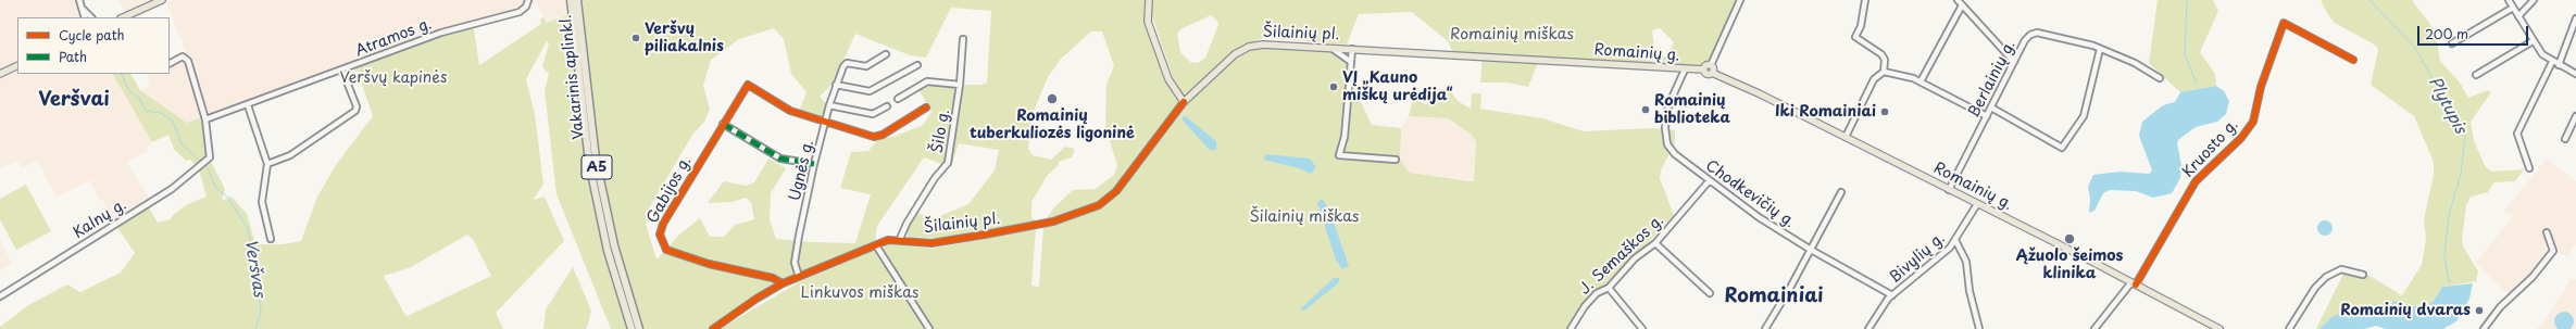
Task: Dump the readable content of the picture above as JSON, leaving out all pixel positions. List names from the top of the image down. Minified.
{"streets":{"highway":["Vakarinis aplinkl.","A5"],"main road":["Šilainių pl.","Romainių g."],"street":["Atramos g.","Berlainių g.","Šilo g.","Kruosto g.","Ugnės g.","Gabijos g.","Chodkevičių g.","Kalnų g.","J. Semaškos g.","Bivylių g."]},"crossings":[["Šilainių pl.","Romainių g."],["Šilainių pl.","Šilo g."],["Šilainių pl.","Ugnės g."],["Šilainių pl.","Gabijos g."],["Atramos g.","Kalnų g."],["Romainių g.","Berlainių g."],["Romainių g.","Kruosto g."],["Romainių g.","Chodkevičių g."],["Romainių g.","Bivylių g."],["Ugnės g.","Gabijos g."],["Chodkevičių g.","J. Semaškos g."],["Chodkevičių g.","Bivylių g."]],"districts":["Veršvai","Romainiai"],"water":["Plytupis","Veršvas"],"parks":["Romainių miškas","Veršvų kapinės","Šilainių miškas","Linkuvos miškas"],"places":["Veršvų piliakalnis","VĮ „Kauno miškų urėdija“","Romainių tuberkuliozės ligoninė","Romainių biblioteka","Iki Romainiai","Ąžuolo šeimos klinika","Romainių dvaras"],"legend":["Cycle path","Path"],"scale_bar":"200 m"}
